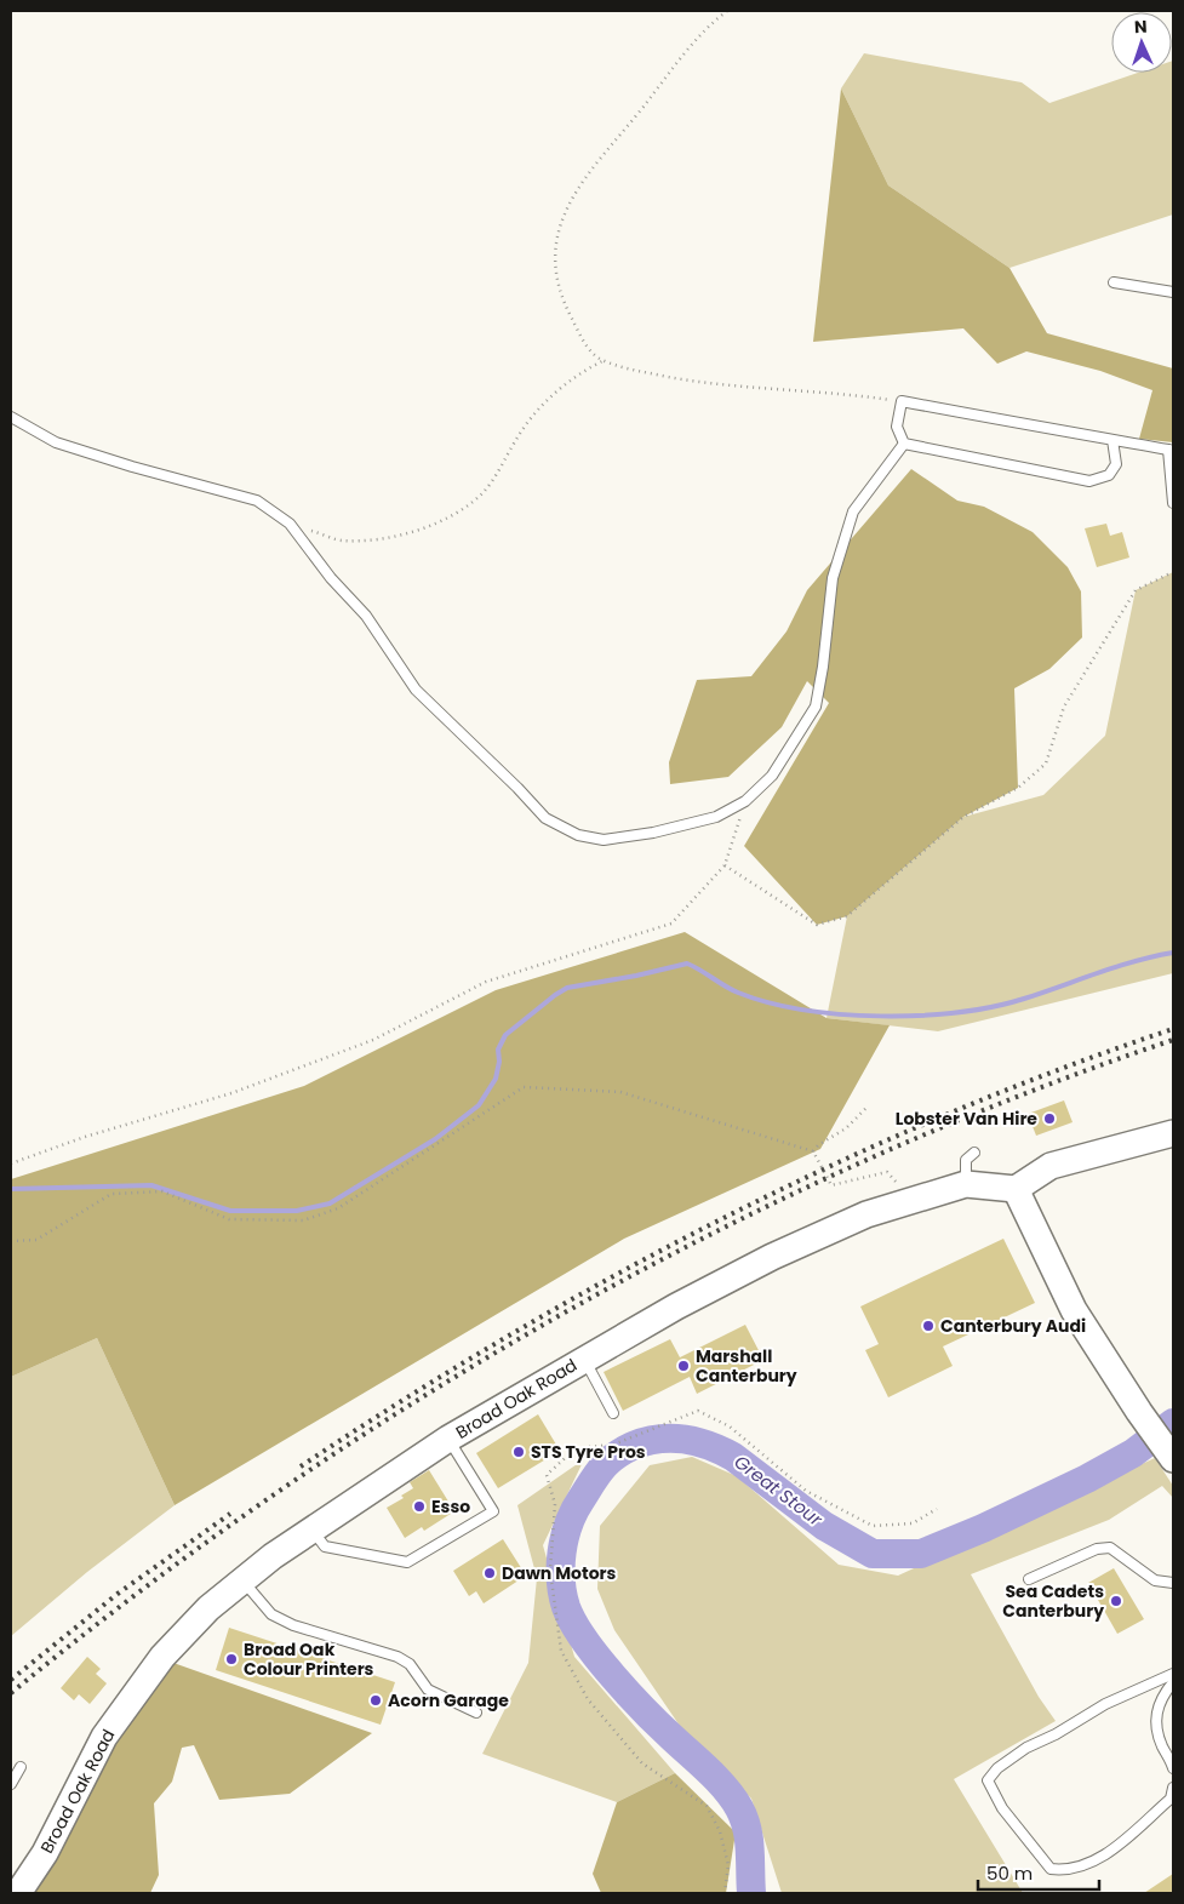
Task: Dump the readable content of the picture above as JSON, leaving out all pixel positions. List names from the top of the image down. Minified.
{"streets":{"street":["Broad Oak Road"]},"water":["Great Stour"],"places":["Lobster Van Hire","Canterbury Audi","Marshall Canterbury","STS Tyre Pros","Esso","Dawn Motors","Sea Cadets Canterbury","Broad Oak Colour Printers","Acorn Garage"],"scale_bar":"50 m","north":"top"}
